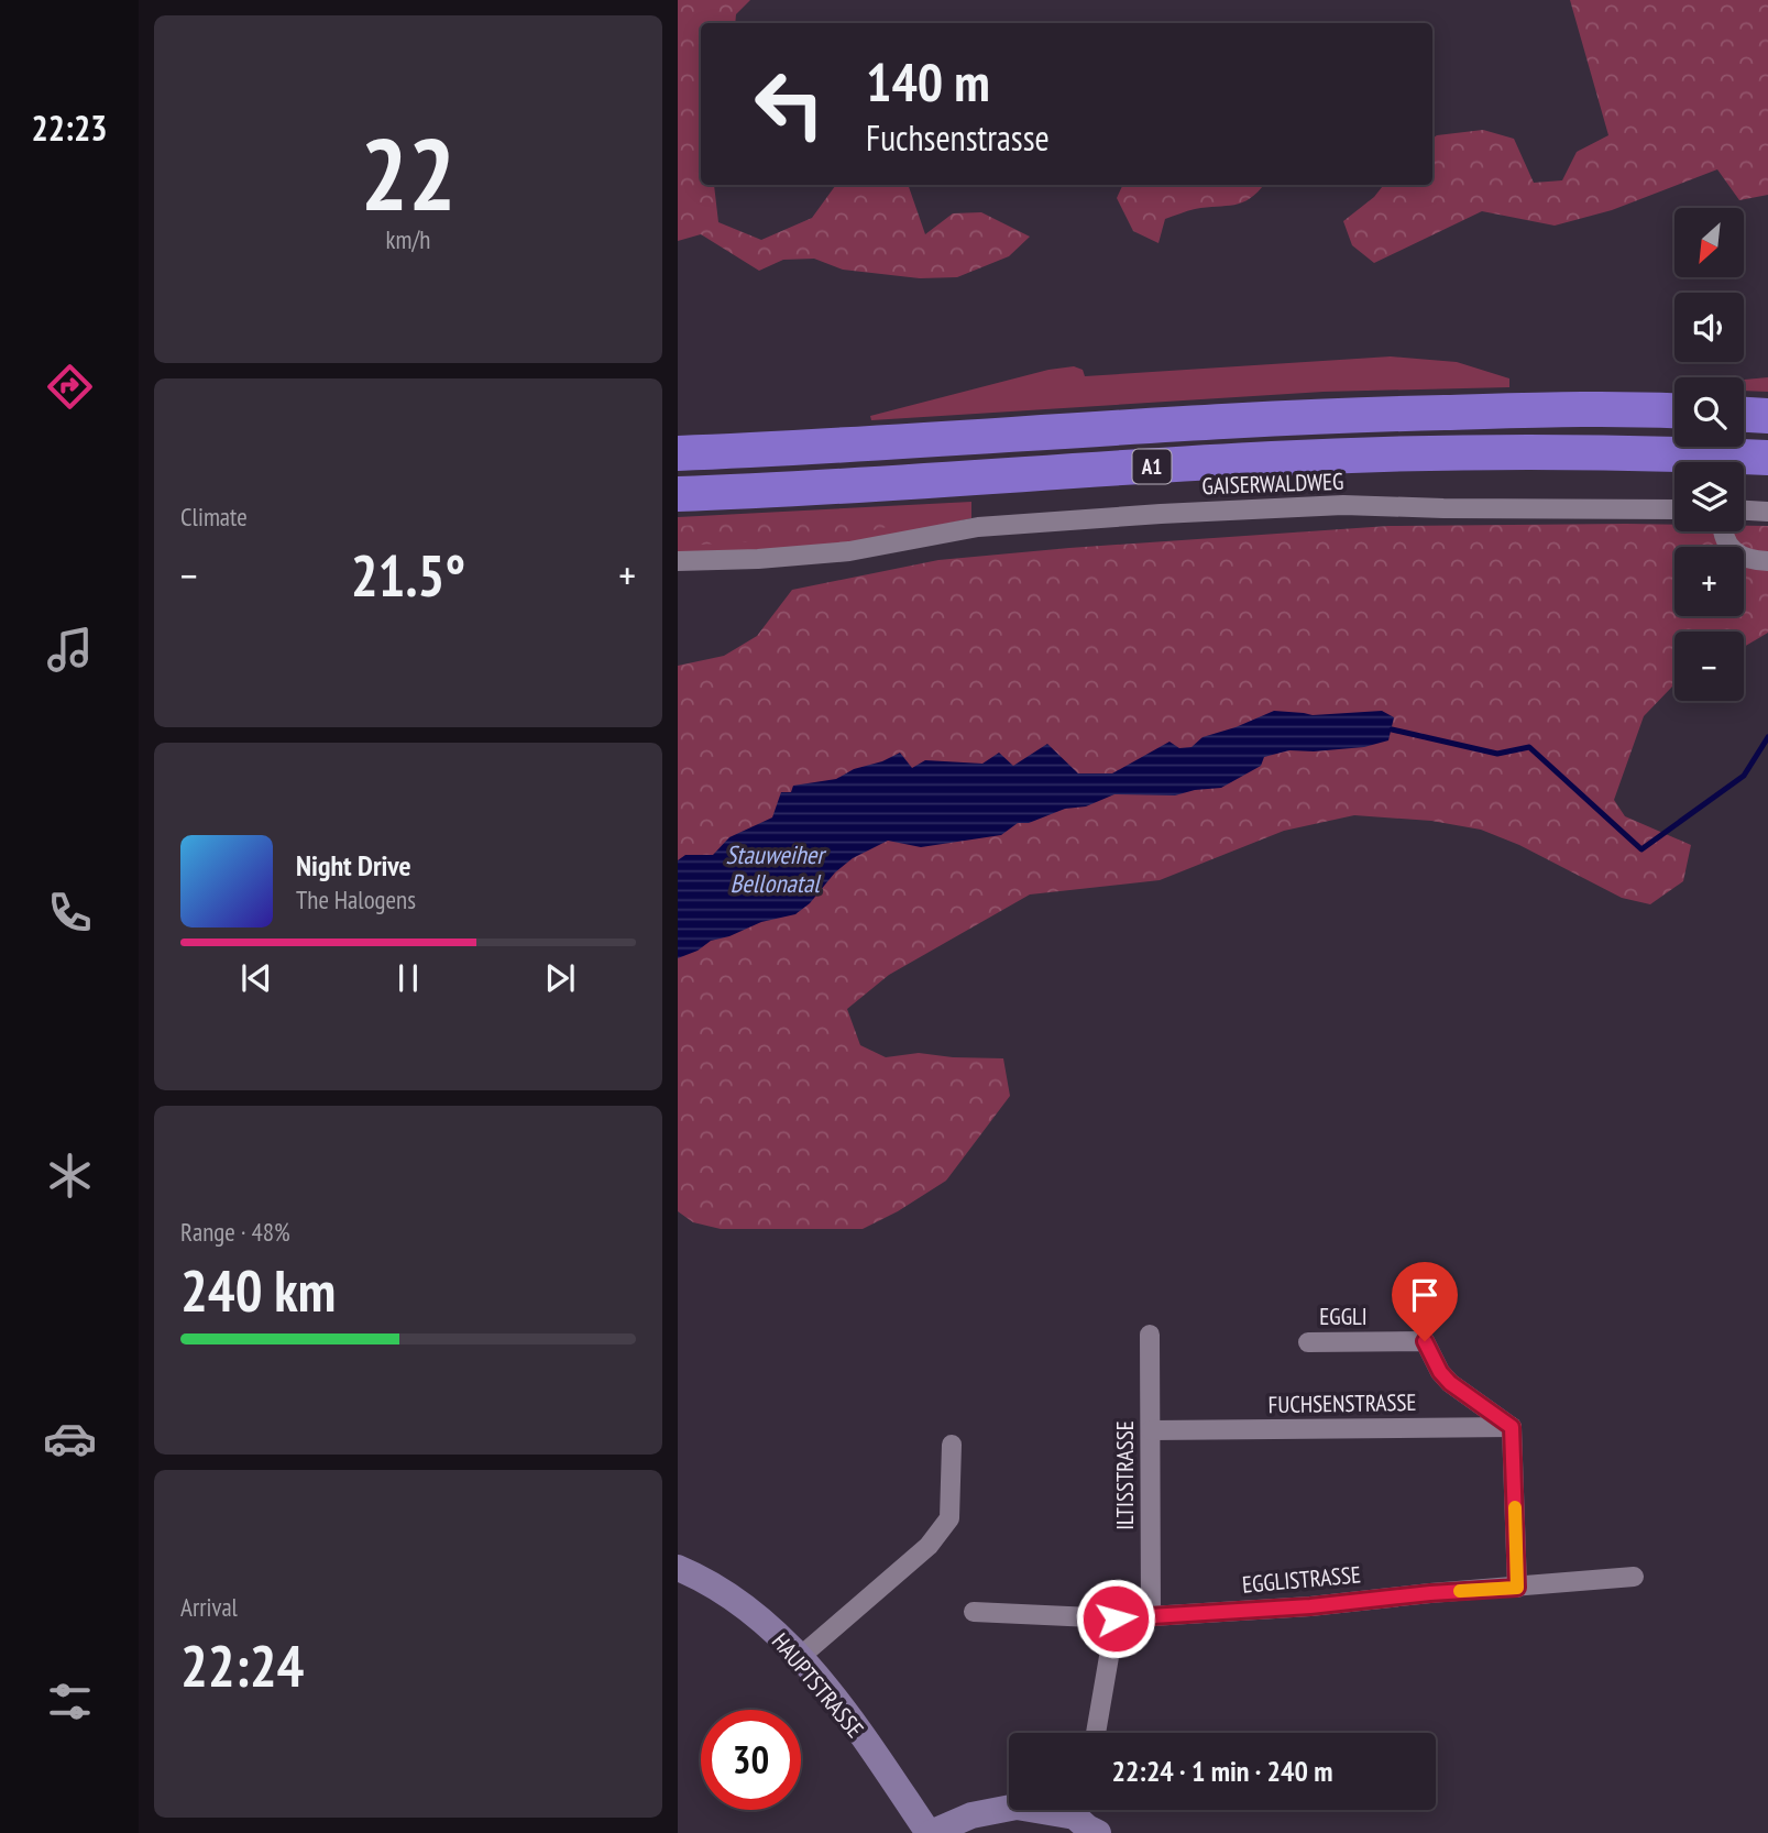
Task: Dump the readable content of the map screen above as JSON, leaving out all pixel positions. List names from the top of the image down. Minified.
{"streets":{"highway":["A1"],"street":["GAISERWALDWEG","EGGLI","FUCHSENSTRASSE","ILTISSTRASSE","EGGLISTRASSE","HAUPTSTRASSE"]},"crossings":[["EGGLI","FUCHSENSTRASSE"],["FUCHSENSTRASSE","ILTISSTRASSE"],["ILTISSTRASSE","EGGLISTRASSE"]],"water":["Stauweiher Bellonatal"],"north":"bottom left","page":{"tabs":"22:23","tile":[["22","km/h"],"Climate",["Range · 48%","240 km"],["Arrival","22:24"]],"turn":["140 m","Fuchsenstrasse"],"map_buttons":["+","−"],"heat":["−","21.5°","+"],"song":["Night Drive","The Halogens"],"limit":"30","trip":"22:24 · 1 min · 240 m"}}
